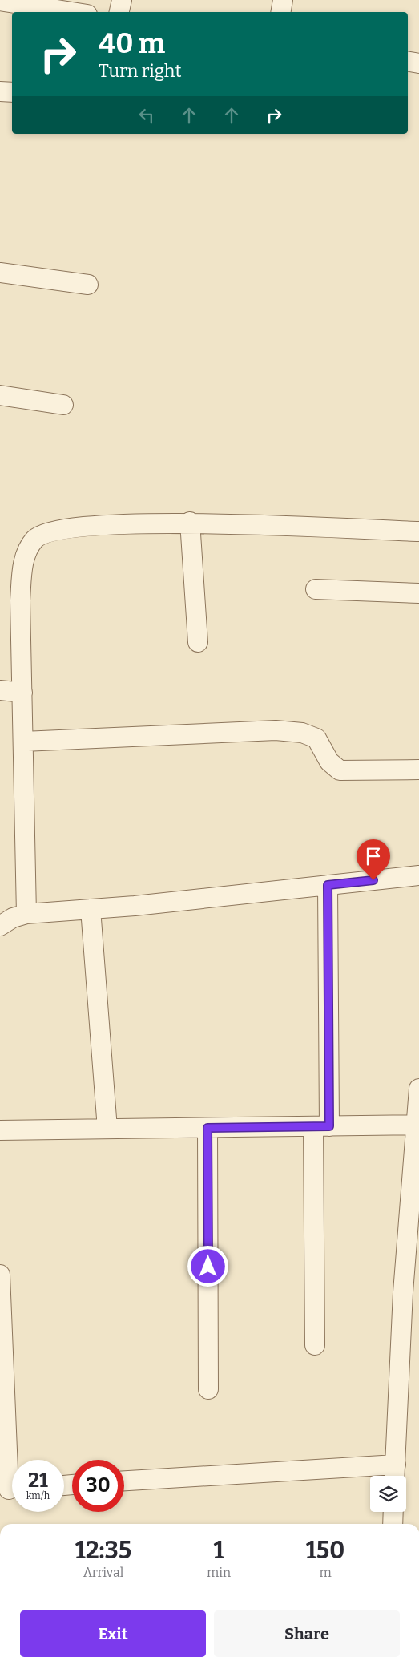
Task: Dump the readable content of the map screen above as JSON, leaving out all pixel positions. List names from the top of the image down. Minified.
{"page":{"turn":["40 m","Turn right"],"speed":"21 km/h","limit":"30","eta":["12:35","Arrival","1","min","150","m"],"buttons":["Exit","Share"]}}
